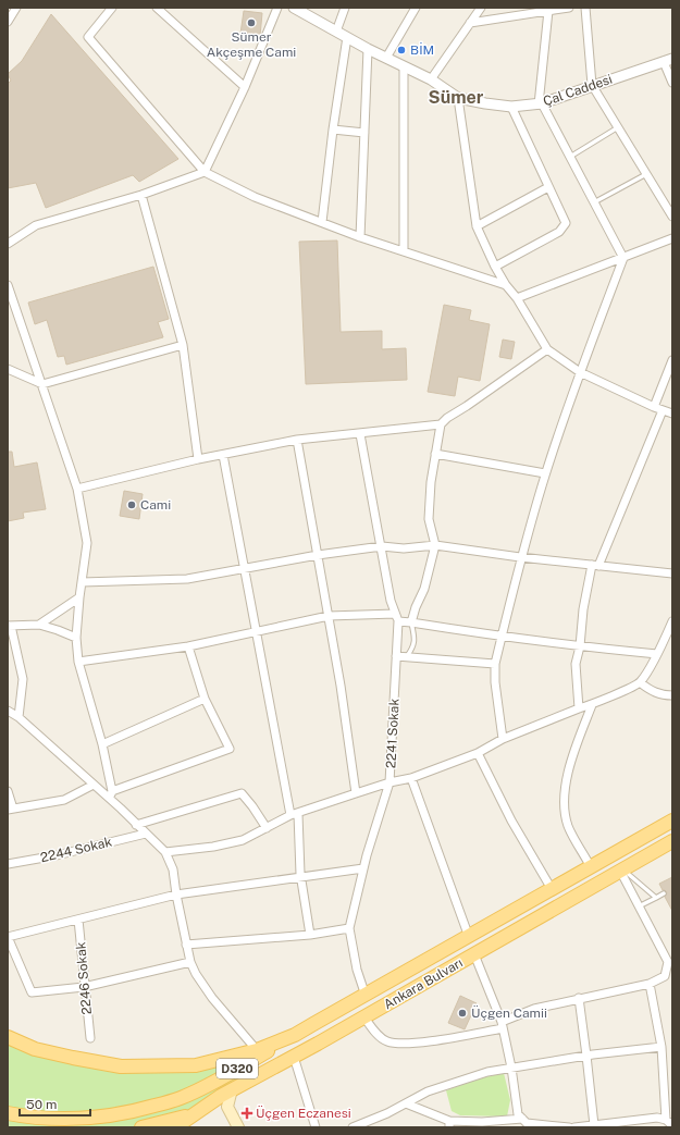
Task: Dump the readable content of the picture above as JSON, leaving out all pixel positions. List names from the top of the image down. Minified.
{"streets":{"main road":["Ankara Bulvarı","D320"],"street":["Çal Caddesi","2241 Sokak","2244 Sokak","2246 Sokak"]},"districts":["Sümer"],"places":{"other":["Sümer Akçeşme Cami","BİM","Cami","Üçgen Camii"],"health":["Üçgen Eczanesi"]},"scale_bar":"50 m"}
